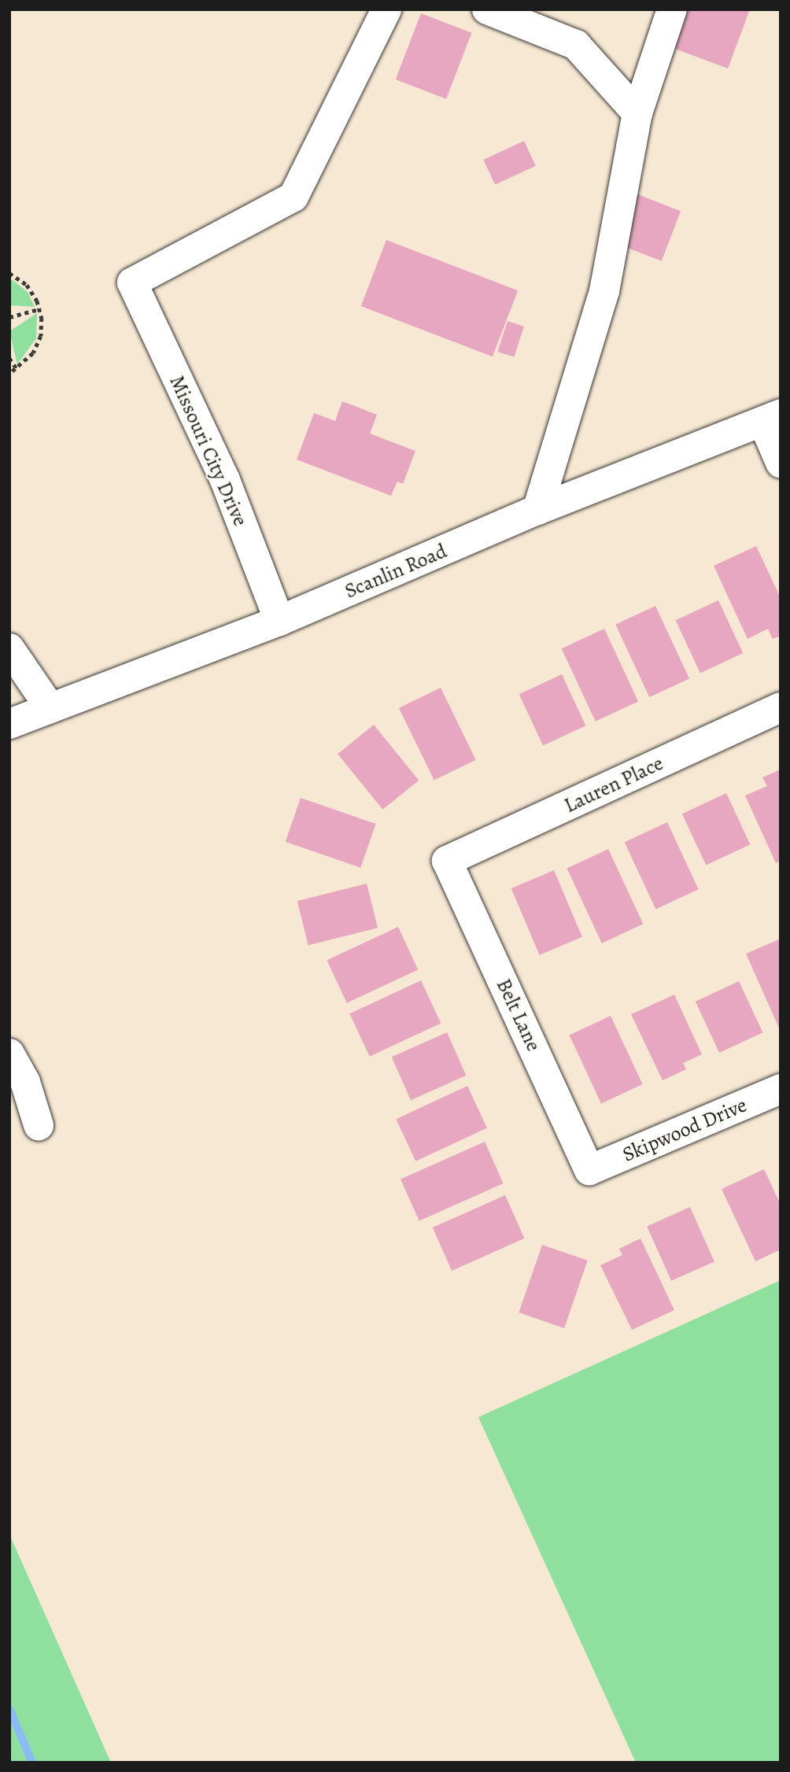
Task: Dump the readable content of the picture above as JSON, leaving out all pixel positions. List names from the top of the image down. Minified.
{"streets":{"street":["Missouri City Drive","Scanlin Road","Lauren Place","Belt Lane","Skipwood Drive"]},"crossings":[["Missouri City Drive","Scanlin Road"],["Lauren Place","Belt Lane"],["Belt Lane","Skipwood Drive"]]}
